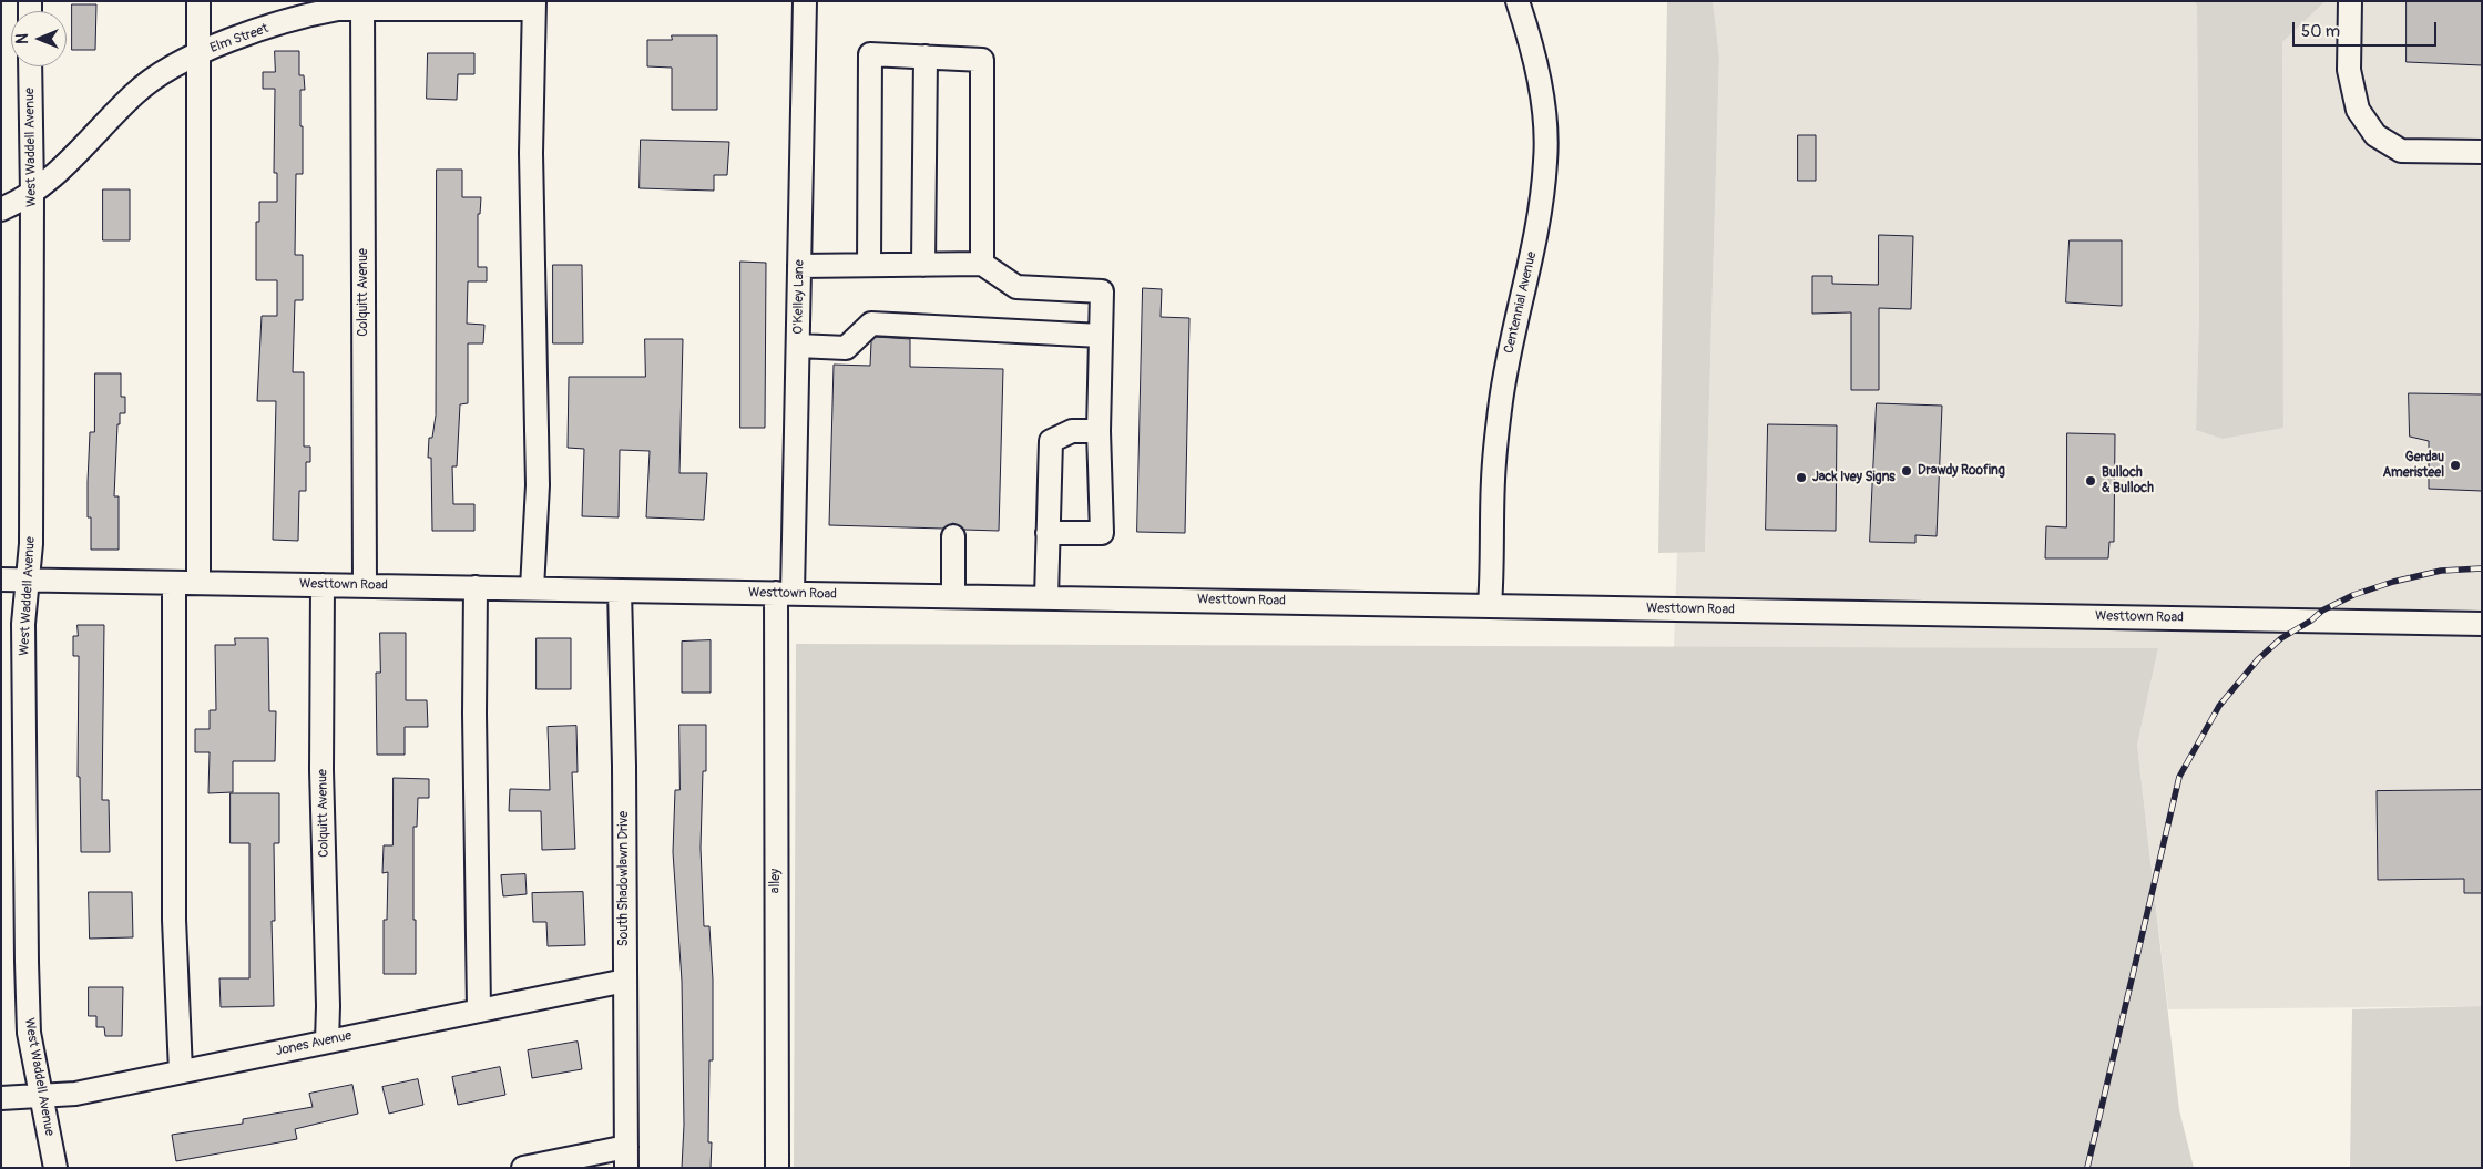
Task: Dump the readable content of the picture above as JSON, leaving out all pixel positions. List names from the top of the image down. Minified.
{"streets":{"street":["Elm Street","West Waddell Avenue","Colquitt Avenue","O'Kelley Lane","Centennial Avenue","Westtown Road","South Shadowlawn Drive","alley","Jones Avenue"]},"crossings":[["Elm Street","West Waddell Avenue"],["Elm Street","Colquitt Avenue"],["West Waddell Avenue","Westtown Road"],["West Waddell Avenue","Jones Avenue"],["Colquitt Avenue","Westtown Road"],["Colquitt Avenue","Jones Avenue"],["O'Kelley Lane","Westtown Road"],["O'Kelley Lane","alley"],["Centennial Avenue","Westtown Road"],["Westtown Road","South Shadowlawn Drive"],["Westtown Road","alley"],["South Shadowlawn Drive","Jones Avenue"]],"places":["Gerdau Ameristeel","Drawdy Roofing","Jack Ivey Signs","Bulloch & Bulloch"],"scale_bar":"50 m","north":"left"}
